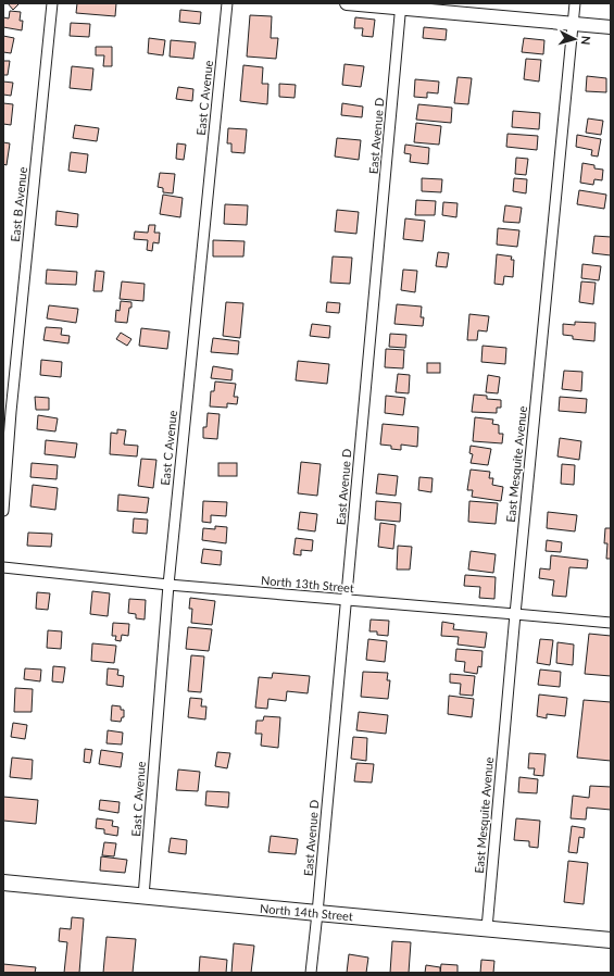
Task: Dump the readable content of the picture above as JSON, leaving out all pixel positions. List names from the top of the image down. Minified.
{"streets":{"main road":["North 14th Street"],"street":["East C Avenue","East Avenue D","East B Avenue","East Mesquite Avenue","North 13th Street"]},"crossings":[["East C Avenue","North 13th Street"],["East C Avenue","North 14th Street"],["East Avenue D","North 13th Street"],["East Avenue D","North 14th Street"],["East Mesquite Avenue","North 13th Street"],["East Mesquite Avenue","North 14th Street"]],"north":"right"}
